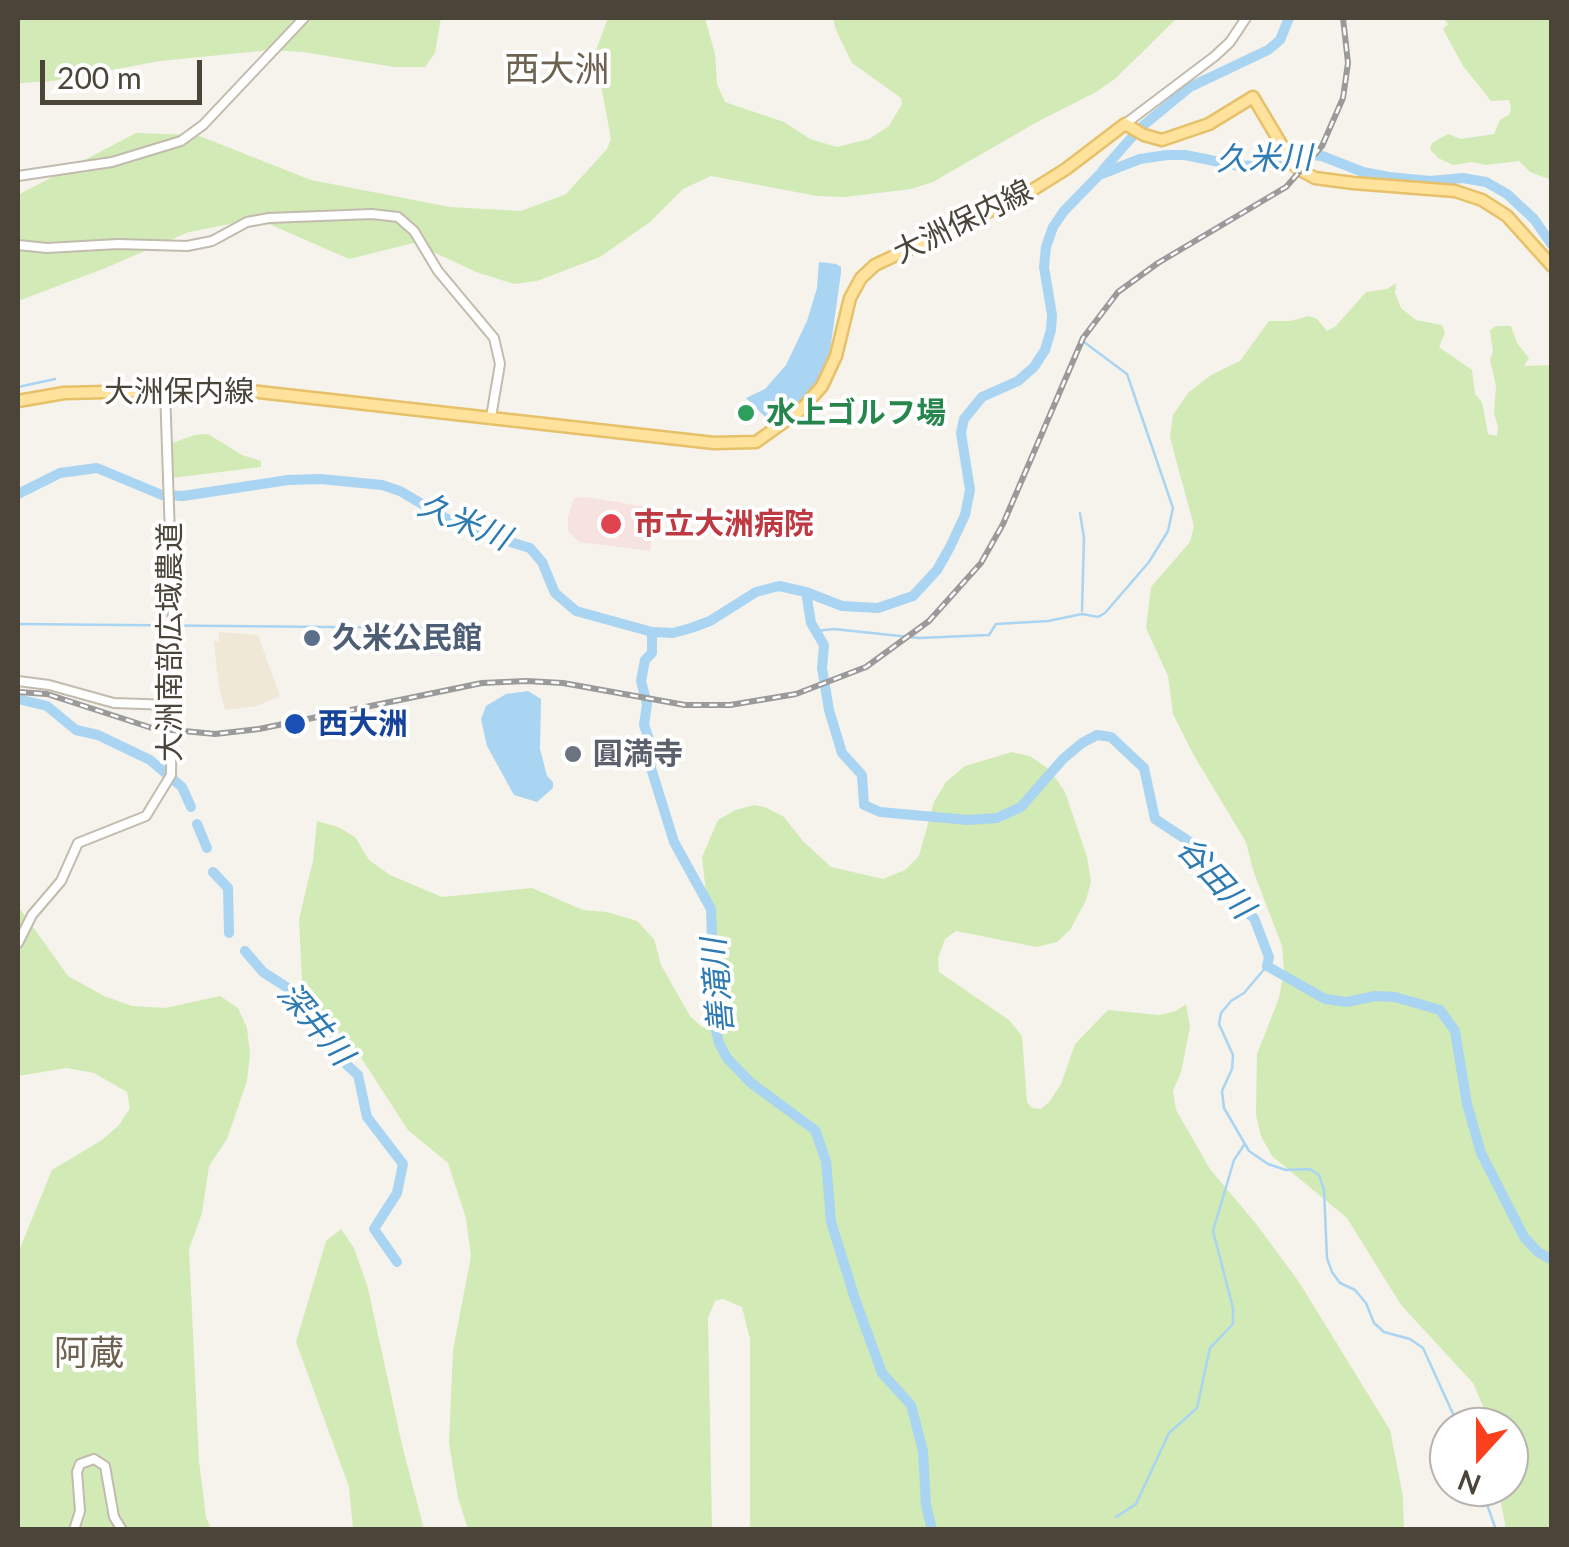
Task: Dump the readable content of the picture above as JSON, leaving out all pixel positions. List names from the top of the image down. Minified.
{"streets":{"main road":["大洲保内線"],"street":["大洲南部広域農道"]},"crossings":[["大洲保内線","大洲南部広域農道"]],"districts":["西大洲","阿蔵"],"water":["久米川","谷田川","善滝川","深井川"],"places":["水上ゴルフ場","市立大洲病院","久米公民館","西大洲","圓満寺"],"scale_bar":"200 m","north":"bottom"}
